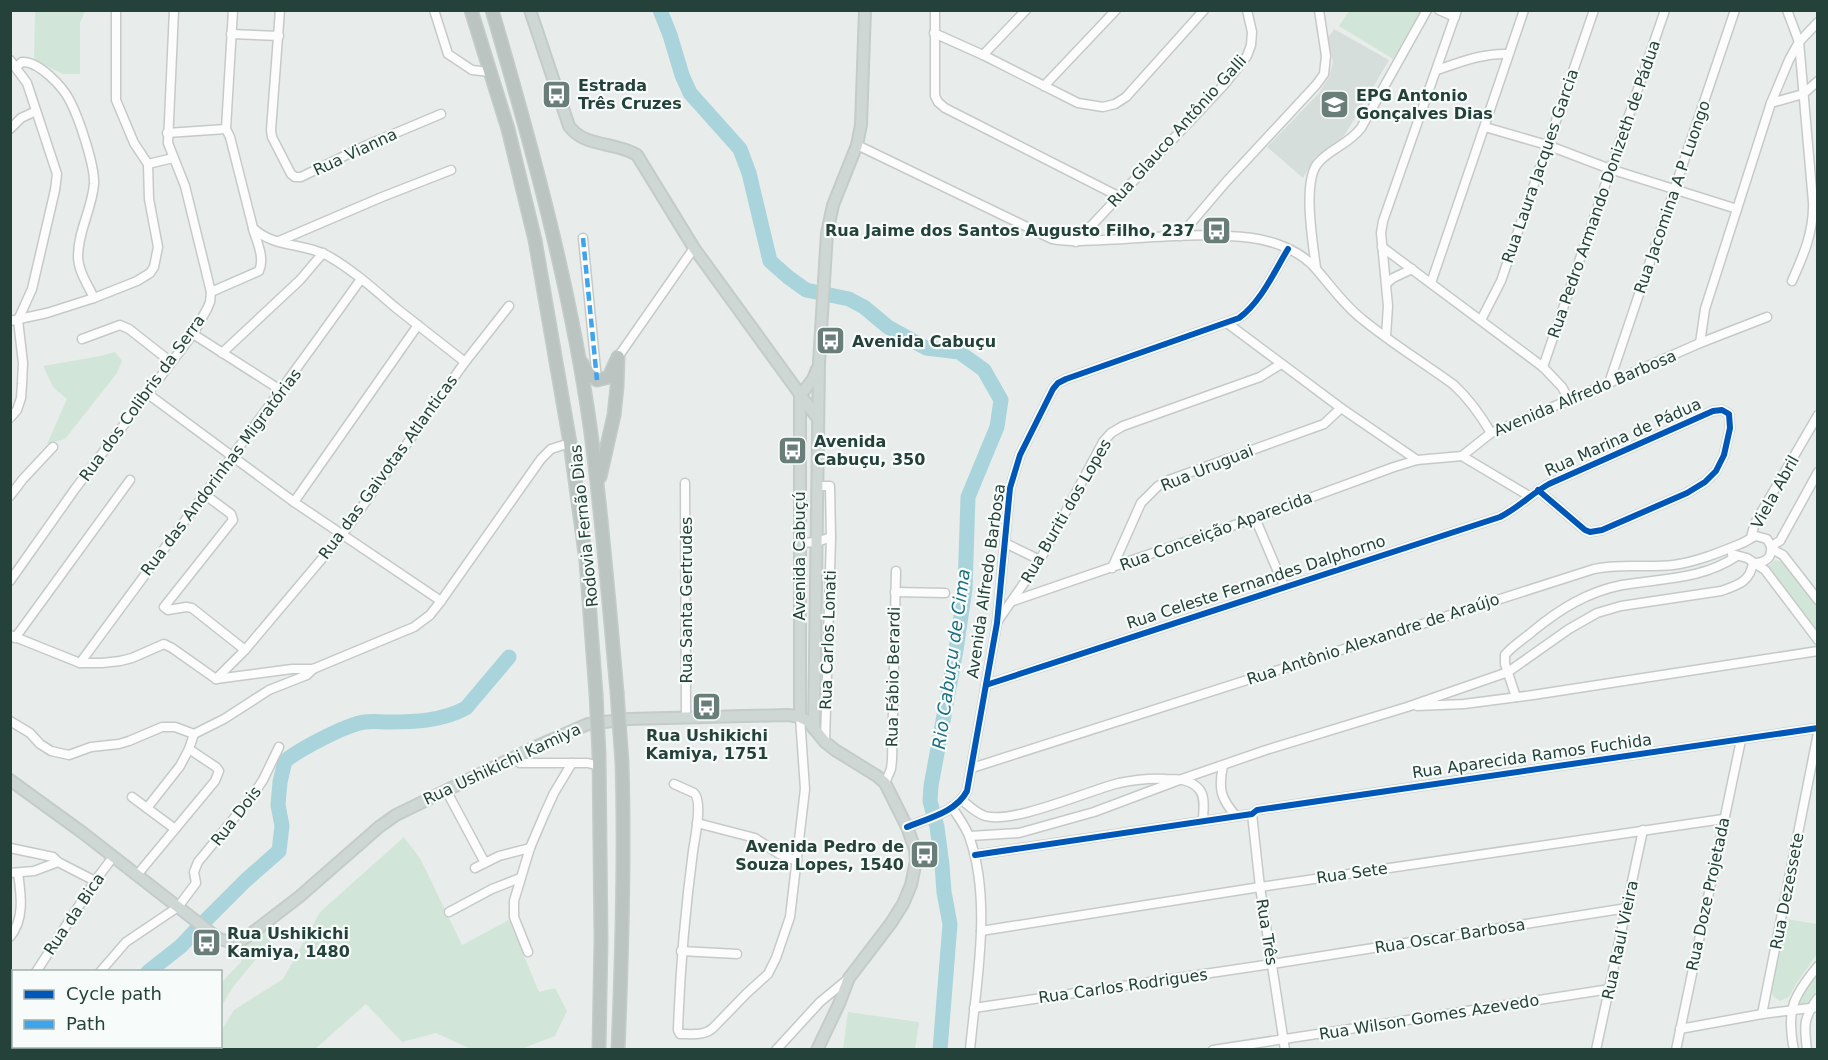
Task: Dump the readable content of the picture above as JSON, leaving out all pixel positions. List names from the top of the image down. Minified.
{"streets":{"highway":["Rodovia Fernão Dias"],"main road":["Avenida Cabuçú","Rua Ushikichi Kamiya"],"street":["Rua Glauco Antônio Galli","Rua Vianna","Rua Laura Jacques Garcia","Rua Pedro Armando Donizeth de Pádua","Rua Jacomina A P Luongo","Avenida Alfredo Barbosa","Rua dos Colibris da Serra","Rua Marina de Pádua","Rua das Gaivotas Atlanticas","Rua Uruguai","Rua das Andorinhas Migratórias","Viela Abril","Rua Buriti dos Lopes","Rua Conceição Aparecida","Rua Celeste Fernandes Dalphorno","Rua Santa Gertrudes","Rua Antônio Alexandre de Araújo","Rua Carlos Lonati","Rua Fábio Berardi","Rua Aparecida Ramos Fuchida","Rua Dois","Rua Sete","Rua Dezessete","Rua Doze Projetada","Rua da Bica","Rua Três","Rua Oscar Barbosa","Rua Raul Vieira","Rua Carlos Rodrigues","Rua Wilson Gomes Azevedo"]},"crossings":[["Rua Jacomina A P Luongo","Avenida Alfredo Barbosa"],["Avenida Alfredo Barbosa","Rua Buriti dos Lopes"],["Avenida Alfredo Barbosa","Rua Celeste Fernandes Dalphorno"],["Avenida Alfredo Barbosa","Rua Antônio Alexandre de Araújo"],["Rua Marina de Pádua","Rua Celeste Fernandes Dalphorno"],["Rua Uruguai","Rua Conceição Aparecida"],["Viela Abril","Rua Antônio Alexandre de Araújo"],["Rua Buriti dos Lopes","Rua Conceição Aparecida"],["Avenida Cabuçú","Rua Carlos Lonati"],["Avenida Cabuçú","Rua Ushikichi Kamiya"],["Rua Santa Gertrudes","Rua Ushikichi Kamiya"],["Rua Aparecida Ramos Fuchida","Rua Doze Projetada"],["Rua Aparecida Ramos Fuchida","Rua Três"],["Rua Ushikichi Kamiya","Rua Dois"],["Rua Ushikichi Kamiya","Rua da Bica"],["Rua Sete","Rua Doze Projetada"],["Rua Sete","Rua Três"],["Rua Sete","Rua Raul Vieira"],["Rua Três","Rua Oscar Barbosa"],["Rua Três","Rua Carlos Rodrigues"],["Rua Três","Rua Wilson Gomes Azevedo"],["Rua Oscar Barbosa","Rua Raul Vieira"],["Rua Oscar Barbosa","Rua Carlos Rodrigues"],["Rua Raul Vieira","Rua Wilson Gomes Azevedo"]],"water":["Rio Cabuçu de Cima"],"places":{"bus stop":["Estrada Três Cruzes","Rua Jaime dos Santos Augusto Filho, 237","Avenida Cabuçu","Avenida Cabuçu, 350","Rua Ushikichi Kamiya, 1751","Avenida Pedro de Souza Lopes, 1540","Rua Ushikichi Kamiya, 1480"],"school or university":["EPG Antonio Gonçalves Dias"]},"legend":["Cycle path","Path"]}
